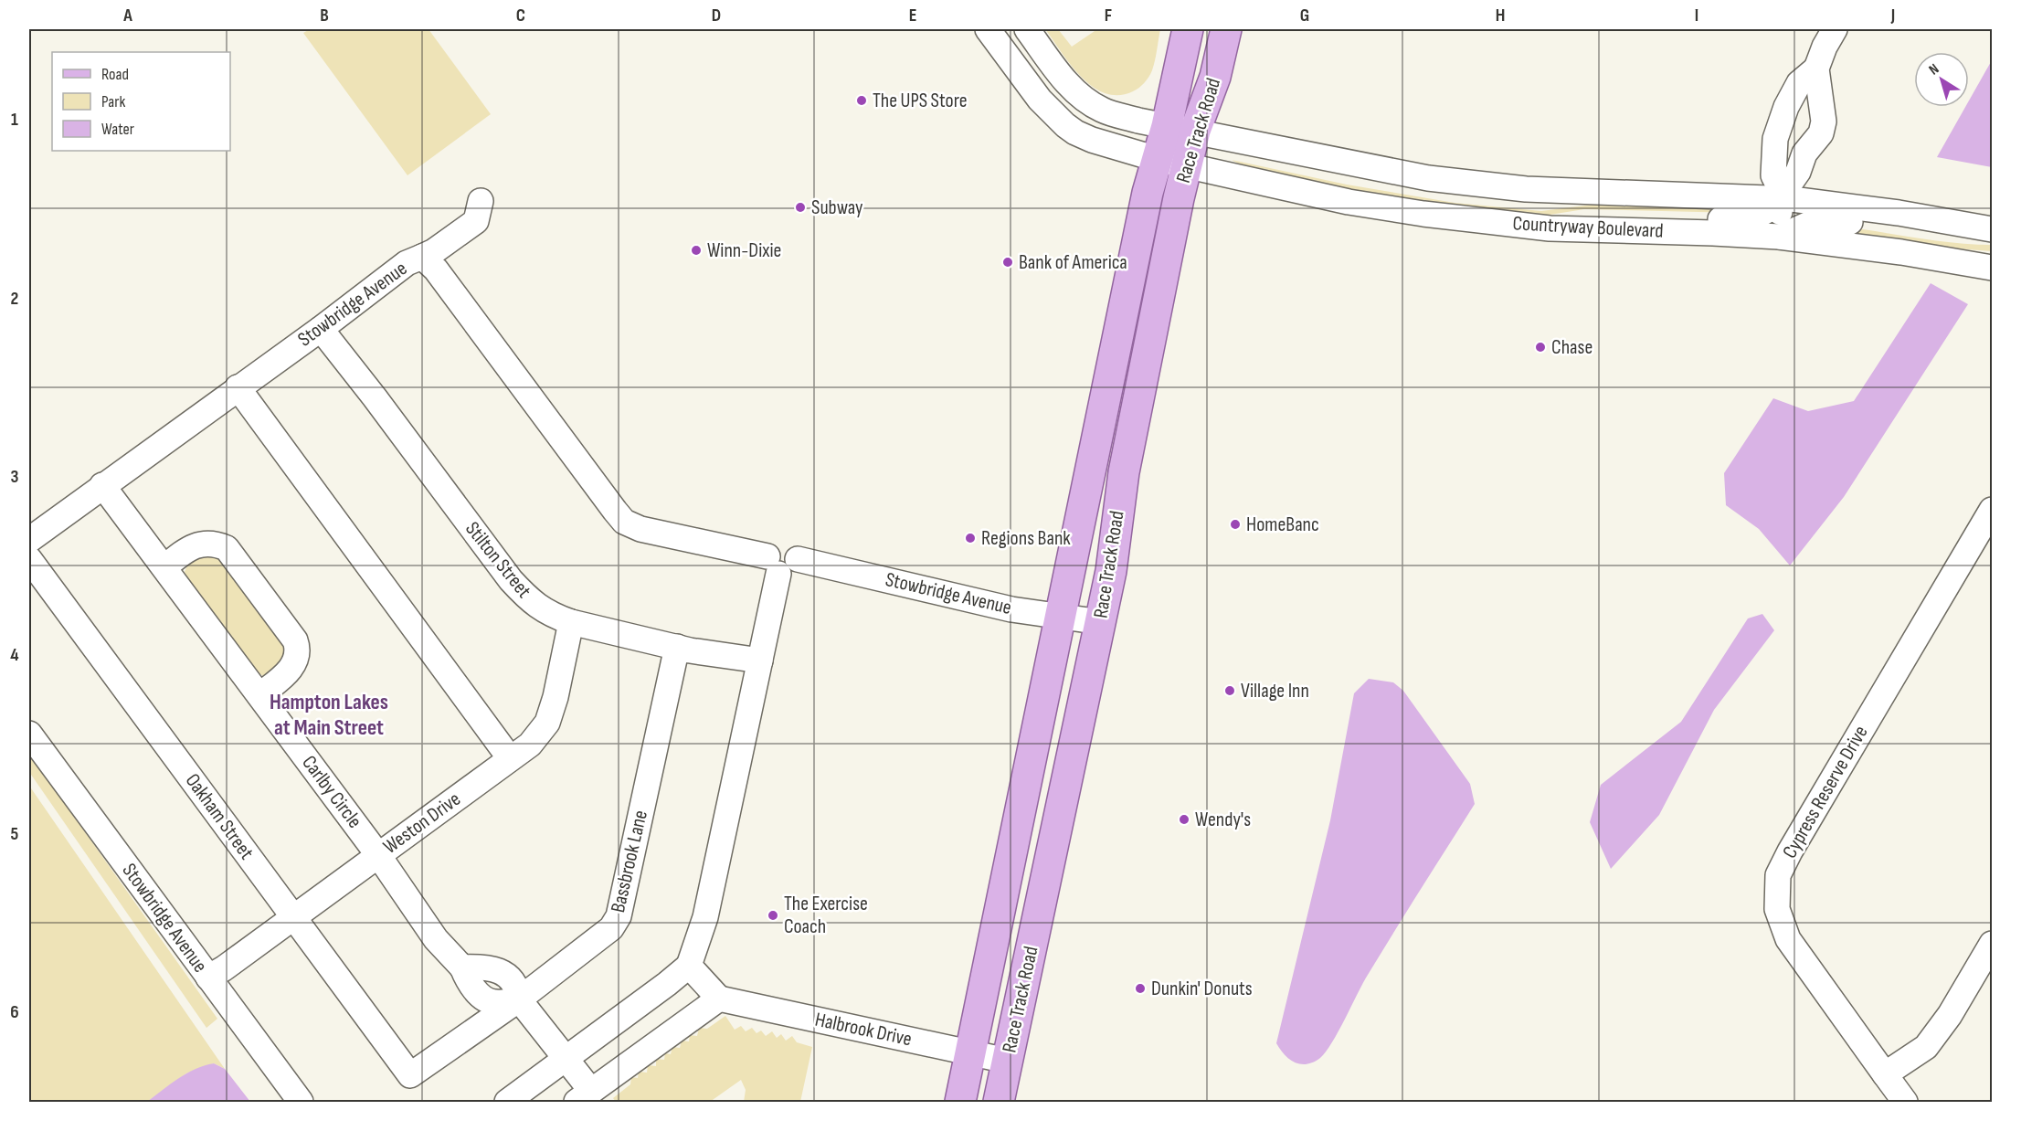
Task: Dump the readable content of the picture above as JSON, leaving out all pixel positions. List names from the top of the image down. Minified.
{"streets":{"main road":["Race Track Road"],"street":["Countryway Boulevard","Stowbridge Avenue","Stilton Street","Carlby Circle","Cypress Reserve Drive","Oakham Street","Weston Drive","Bassbrook Lane","Halbrook Drive"]},"crossings":[["Race Track Road","Countryway Boulevard"],["Race Track Road","Stowbridge Avenue"],["Race Track Road","Halbrook Drive"],["Stowbridge Avenue","Stilton Street"],["Stowbridge Avenue","Carlby Circle"],["Stowbridge Avenue","Weston Drive"],["Stilton Street","Weston Drive"],["Stilton Street","Bassbrook Lane"],["Carlby Circle","Weston Drive"],["Carlby Circle","Bassbrook Lane"],["Oakham Street","Weston Drive"],["Oakham Street","Bassbrook Lane"]],"districts":["Hampton Lakes at Main Street"],"places":["The UPS Store","Subway","Winn-Dixie","Bank of America","Chase","HomeBanc","Regions Bank","Village Inn","Wendy's","The Exercise Coach","Dunkin' Donuts"],"legend":["Road","Park","Water"],"north":"top left","grid":{"columns":["A","B","C","D","E","F","G","H","I","J"],"rows":["1","2","3","4","5","6"]}}
